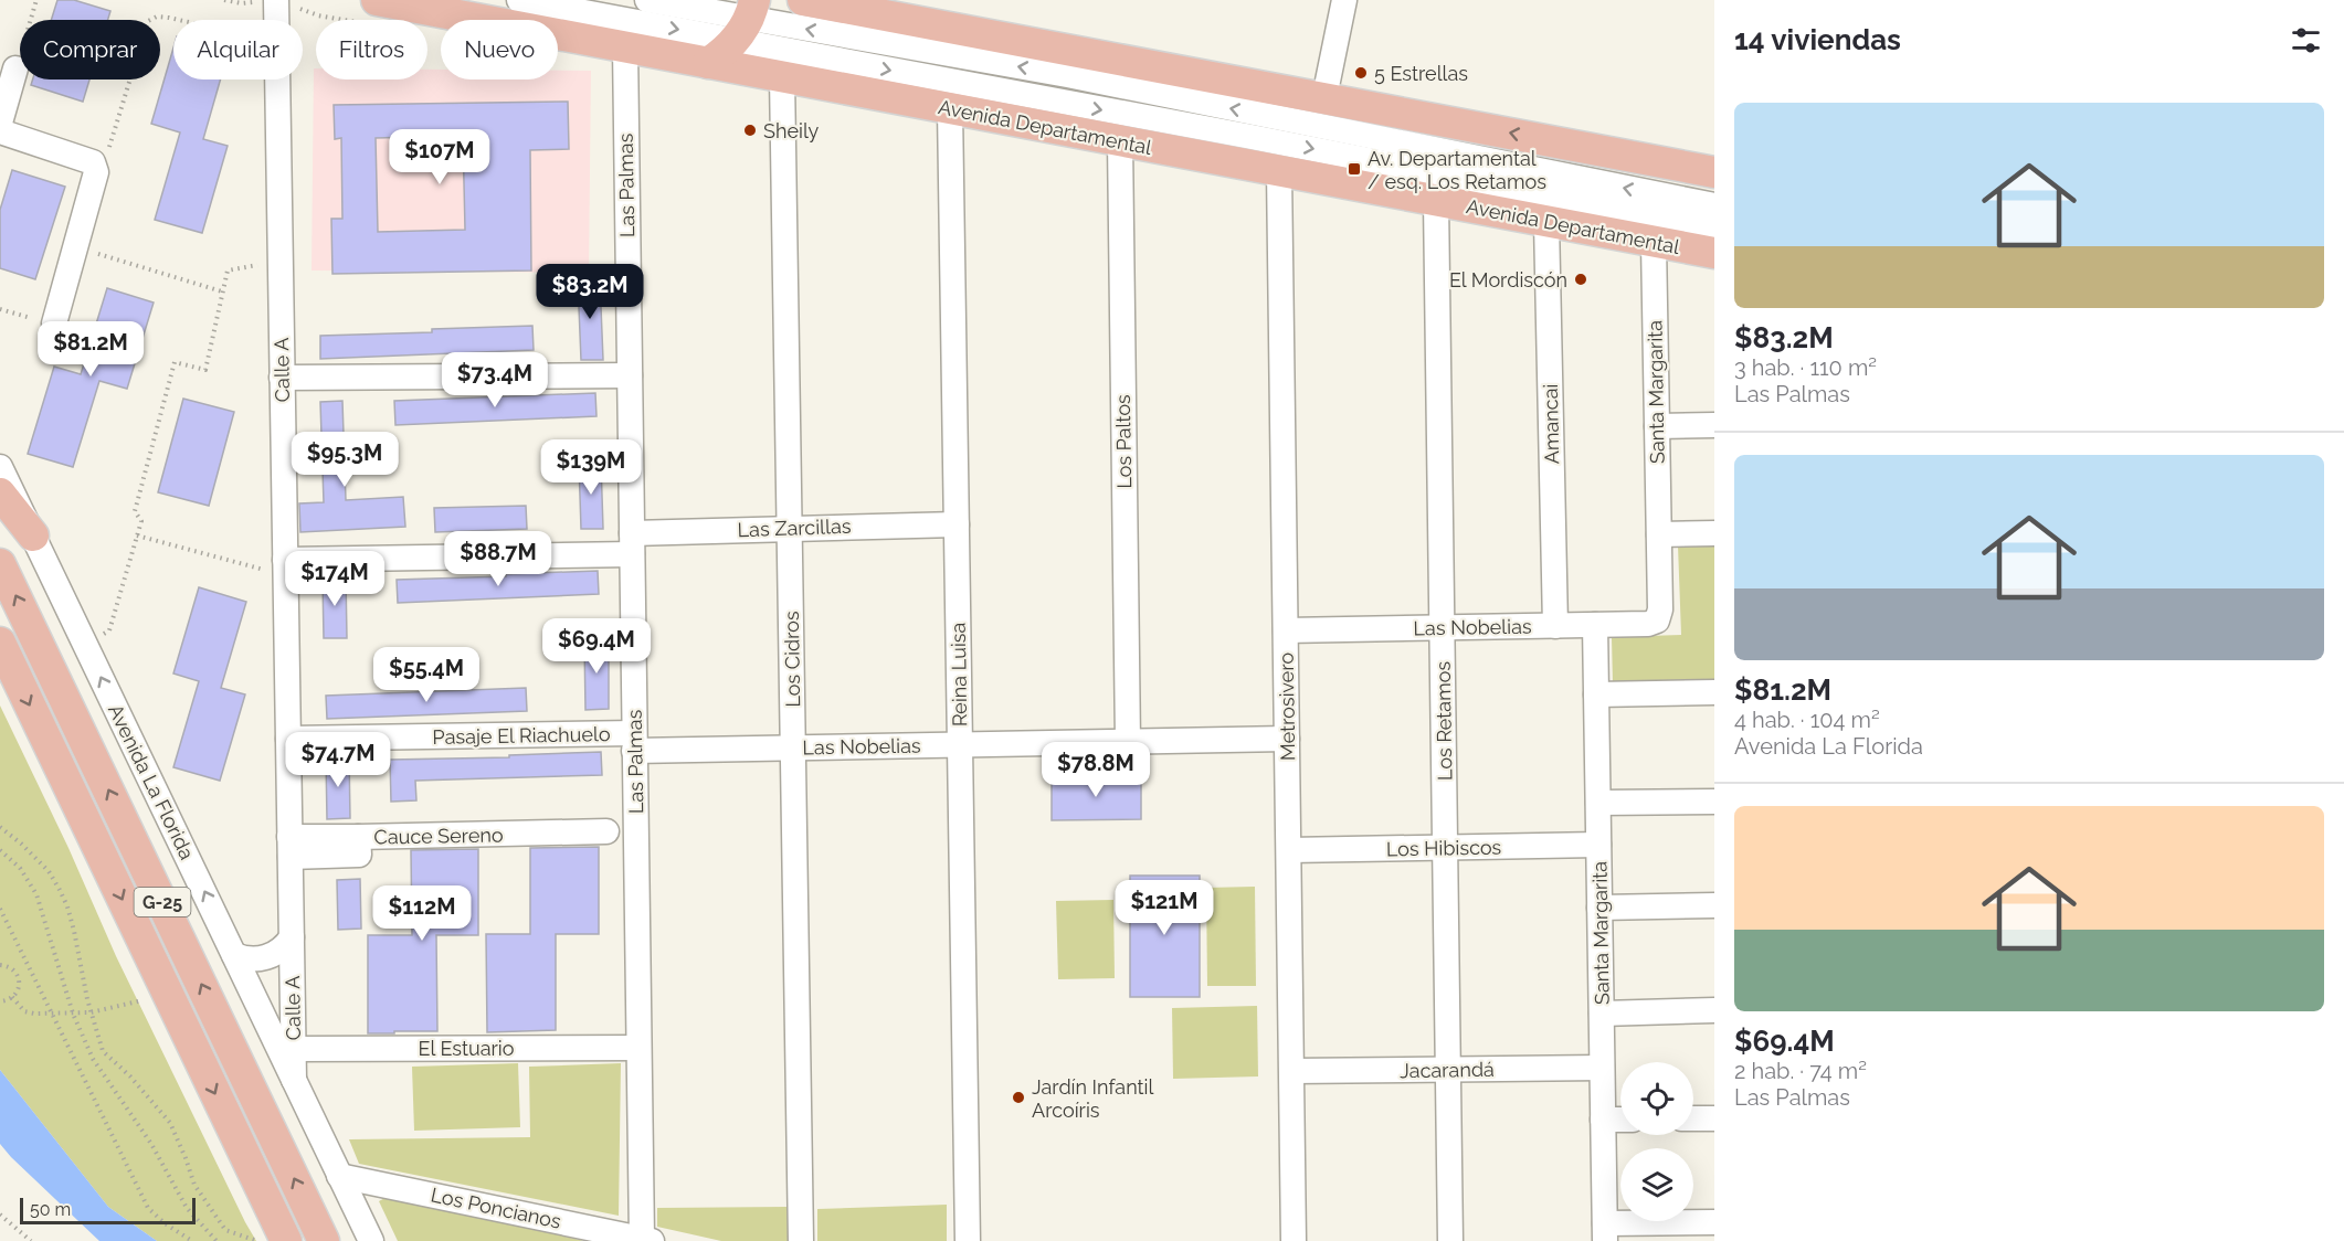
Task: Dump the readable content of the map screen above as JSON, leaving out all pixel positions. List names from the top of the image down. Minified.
{"streets":{"main road":["Avenida Departamental","Avenida La Florida","G-25"],"street":["Las Palmas","Calle A","Santa Margarita","Amancai","Los Paltos","Las Zarcillas","Las Nobelias","Los Cidros","Reina Luisa","Metrosivero","Los Retamos","Pasaje El Riachuelo","Cauce Sereno","Los Hibiscos","El Estuario","Jacarandá","Los Poncianos"]},"crossings":[["Avenida Departamental","Las Palmas"],["Avenida Departamental","Santa Margarita"],["Avenida Departamental","Amancai"],["Avenida Departamental","Los Paltos"],["Avenida Departamental","Los Cidros"],["Avenida Departamental","Reina Luisa"],["Avenida Departamental","Metrosivero"],["Avenida Departamental","Los Retamos"],["Las Palmas","Las Zarcillas"],["Las Palmas","Las Nobelias"],["Las Palmas","Pasaje El Riachuelo"],["Las Palmas","El Estuario"],["Las Palmas","Los Poncianos"],["Calle A","Las Zarcillas"],["Calle A","Pasaje El Riachuelo"],["Calle A","Avenida La Florida"],["Calle A","Cauce Sereno"],["Calle A","El Estuario"],["Santa Margarita","Las Nobelias"],["Santa Margarita","Los Hibiscos"],["Santa Margarita","Jacarandá"],["Amancai","Las Nobelias"],["Los Paltos","Las Nobelias"],["Las Zarcillas","Los Cidros"],["Las Zarcillas","Reina Luisa"],["Las Nobelias","Los Cidros"],["Las Nobelias","Reina Luisa"],["Las Nobelias","Metrosivero"],["Las Nobelias","Los Retamos"],["Las Nobelias","Pasaje El Riachuelo"],["Metrosivero","Los Hibiscos"],["Metrosivero","Jacarandá"],["Los Retamos","Los Hibiscos"],["Los Retamos","Jacarandá"],["Avenida La Florida","Los Poncianos"]],"places":{"other":["5 Estrellas","Sheily","El Mordiscón","Jardín Infantil Arcoíris"],"transit":["Av. Departamental / esq. Los Retamos"]},"scale_bar":"50 m","page":{"heading":"14 viviendas","chip":["Comprar","Alquilar","Filtros","Nuevo"],"list":[{"name":"$83.2M","note":"3 hab. · 110 m² · Las Palmas"},{"name":"$81.2M","note":"4 hab. · 104 m² · Avenida La Florida"},{"name":"$69.4M","note":"2 hab. · 74 m² · Las Palmas"}],"price":["$107M","$83.2M","$81.2M","$73.4M","$95.3M","$139M","$88.7M","$174M","$69.4M","$55.4M","$74.7M","$78.8M","$121M","$112M"],"scale":"50 m"}}
